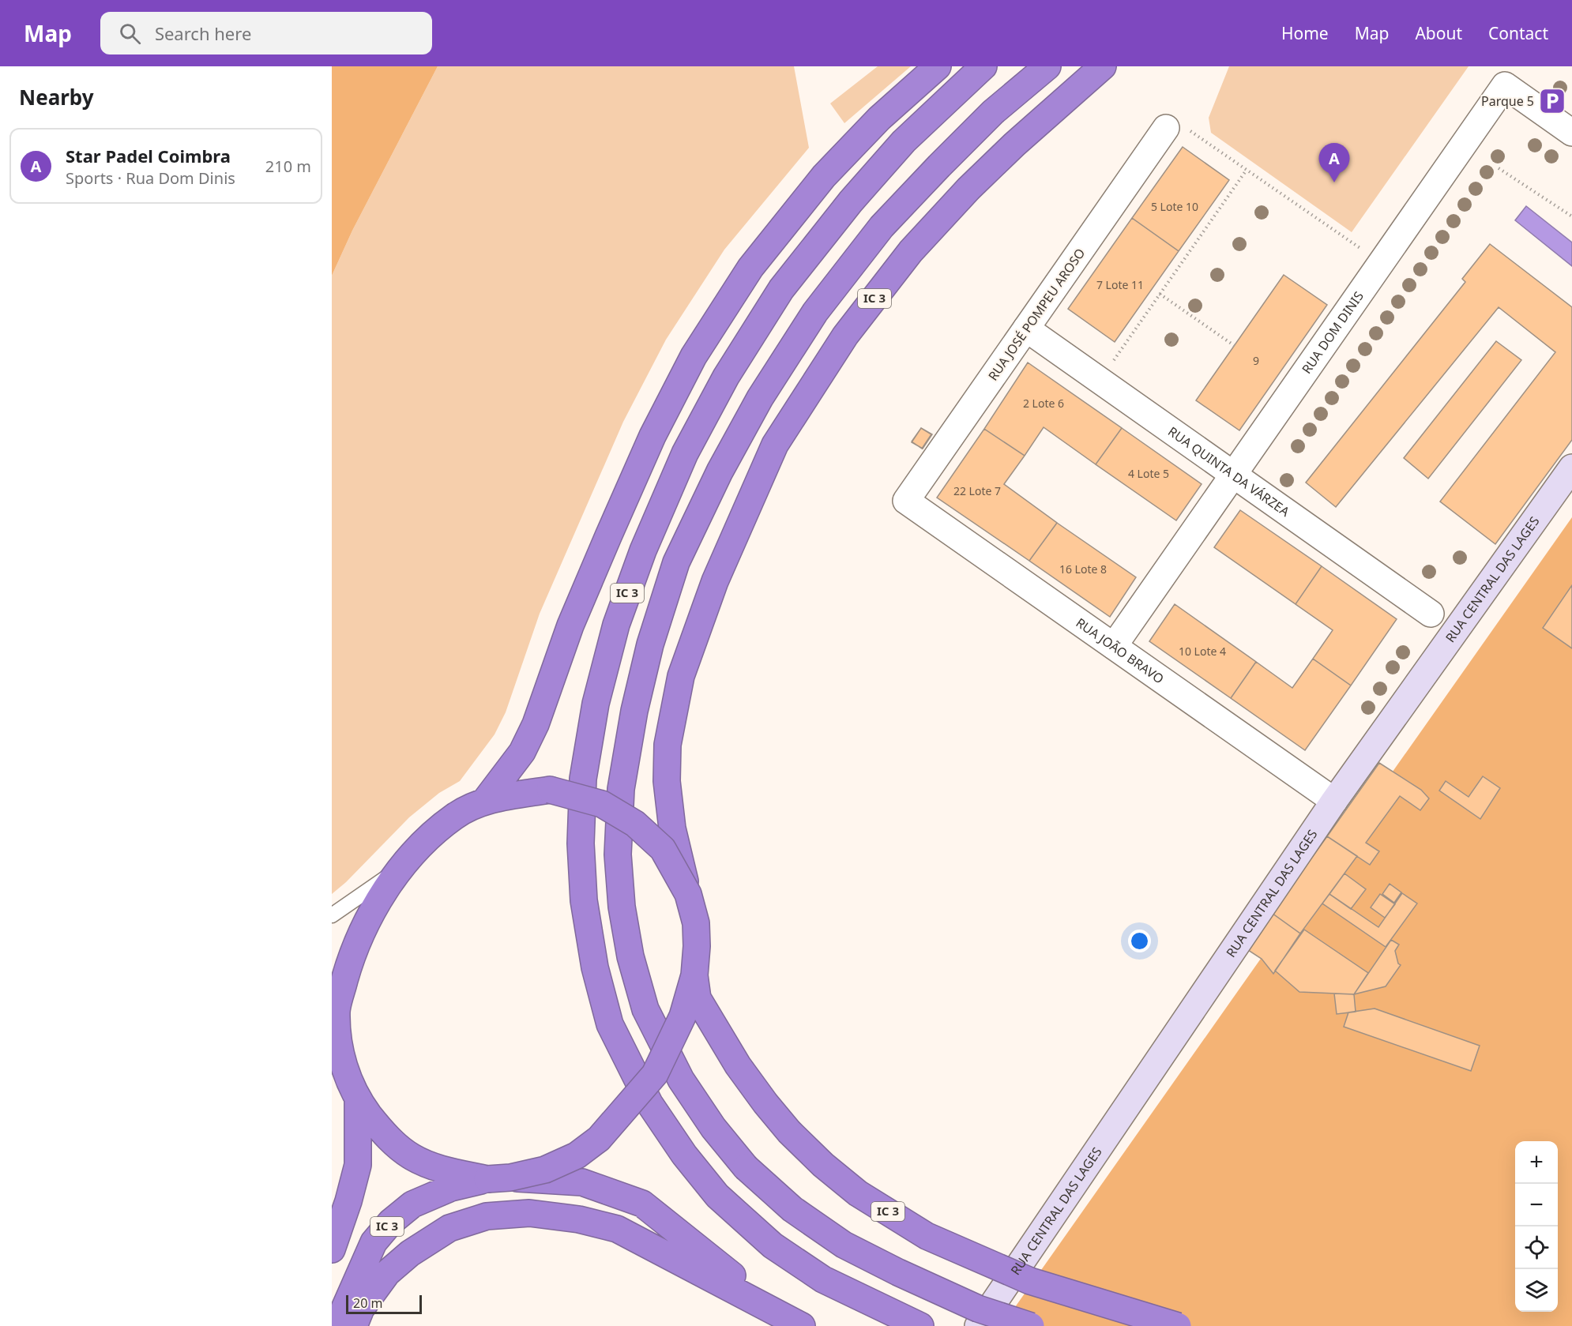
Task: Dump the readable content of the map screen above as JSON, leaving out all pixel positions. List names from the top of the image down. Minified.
{"streets":{"highway":["IC 3"],"main road":["RUA CENTRAL DAS LAGES"],"street":["RUA JOSÉ POMPEU AROSO","RUA DOM DINIS","RUA QUINTA DA VÁRZEA","RUA JOÃO BRAVO"]},"crossings":[["RUA JOSÉ POMPEU AROSO","RUA QUINTA DA VÁRZEA"],["RUA JOSÉ POMPEU AROSO","RUA JOÃO BRAVO"],["RUA DOM DINIS","RUA QUINTA DA VÁRZEA"],["RUA DOM DINIS","RUA JOÃO BRAVO"],["RUA CENTRAL DAS LAGES","RUA JOÃO BRAVO"]],"places":{"parking":["Parque 5"]},"house_numbers":["5 Lote 10","7 Lote 11","9","2 Lote 6","4 Lote 5","22 Lote 7","16 Lote 8","10 Lote 4"],"scale_bar":"20 m","page":{"header":"Map","search":"Search here","nav":["Home","Map","About","Contact"],"heading":"Nearby","list":[{"mark":"A","name":"Star Padel Coimbra","note":"Sports · Rua Dom Dinis","value":"210 m"}],"pins":"A","map_buttons":["+","−"],"scale":"20 m"}}
